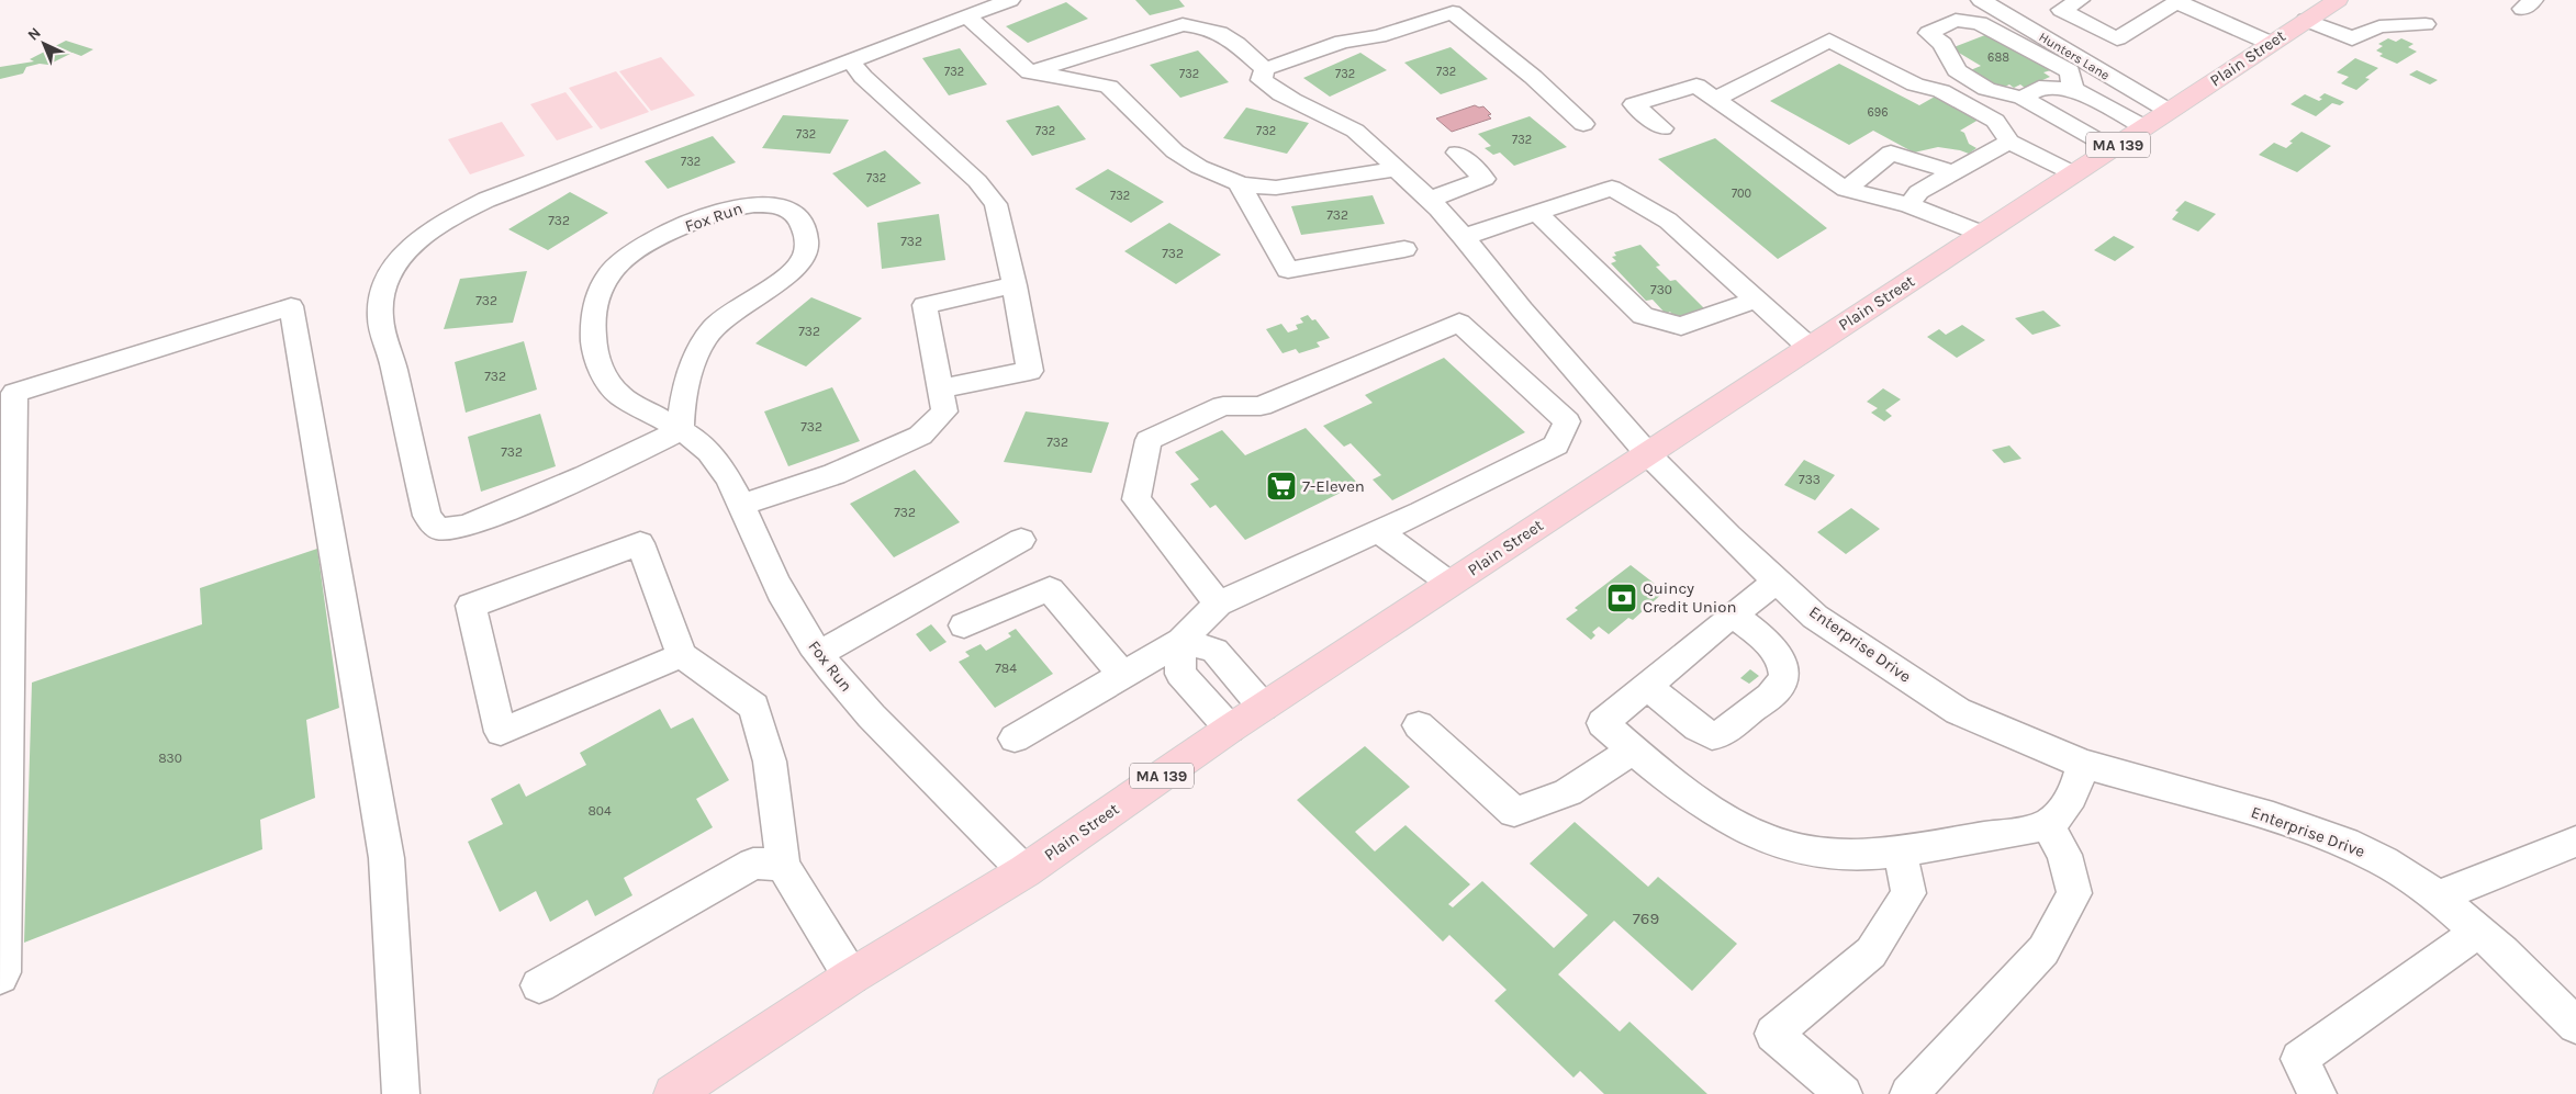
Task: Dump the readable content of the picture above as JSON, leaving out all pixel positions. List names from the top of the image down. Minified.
{"streets":{"main road":["Plain Street","MA 139"],"street":["Hunters Lane","Fox Run","Enterprise Drive"]},"crossings":[["Hunters Lane","Plain Street"],["Plain Street","Fox Run"],["Plain Street","Enterprise Drive"]],"places":{"supermarket":["7-Eleven"],"bank":["Quincy Credit Union"]},"house_numbers":["688","732","732","732","732","696","732","732","732","732","732","732","700","732","732","732","732","732","730","732","732","732","732","732","732","733","732","784","830","804","769"],"north":"top left"}
